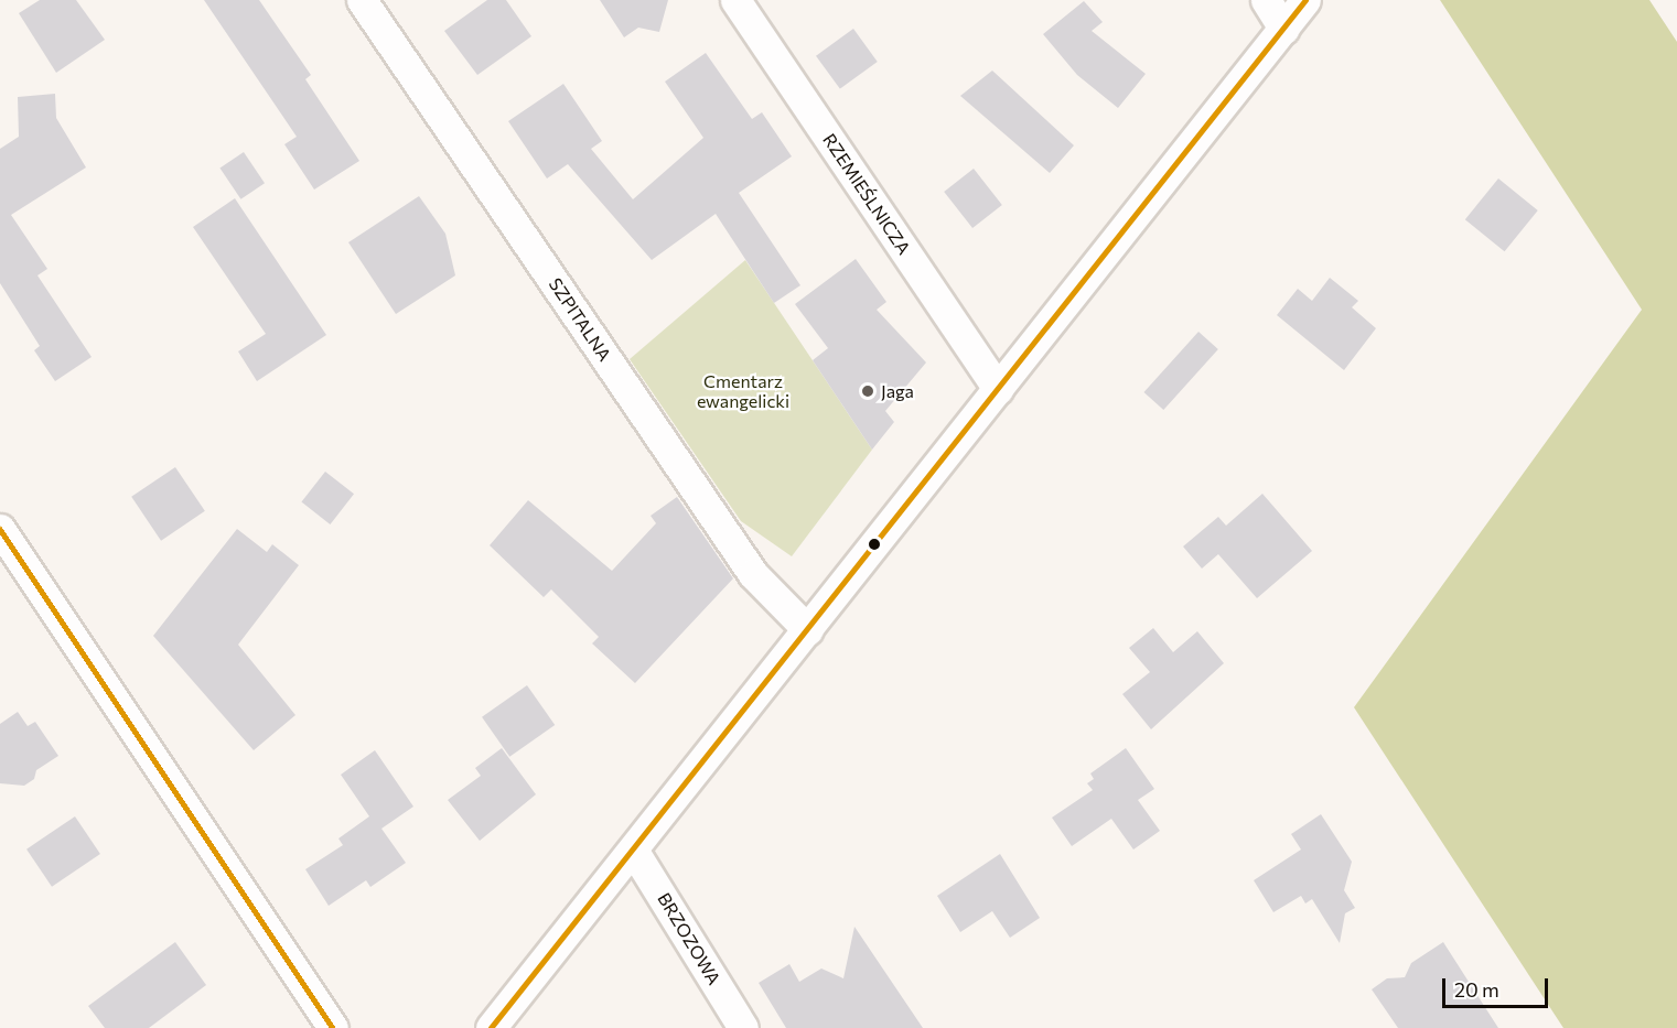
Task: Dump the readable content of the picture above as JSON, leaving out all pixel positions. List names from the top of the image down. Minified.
{"streets":{"street":["RZEMIEŚLNICZA","SZPITALNA","BRZOZOWA"]},"parks":["Cmentarz ewangelicki"],"places":["Jaga"],"scale_bar":"20 m"}
